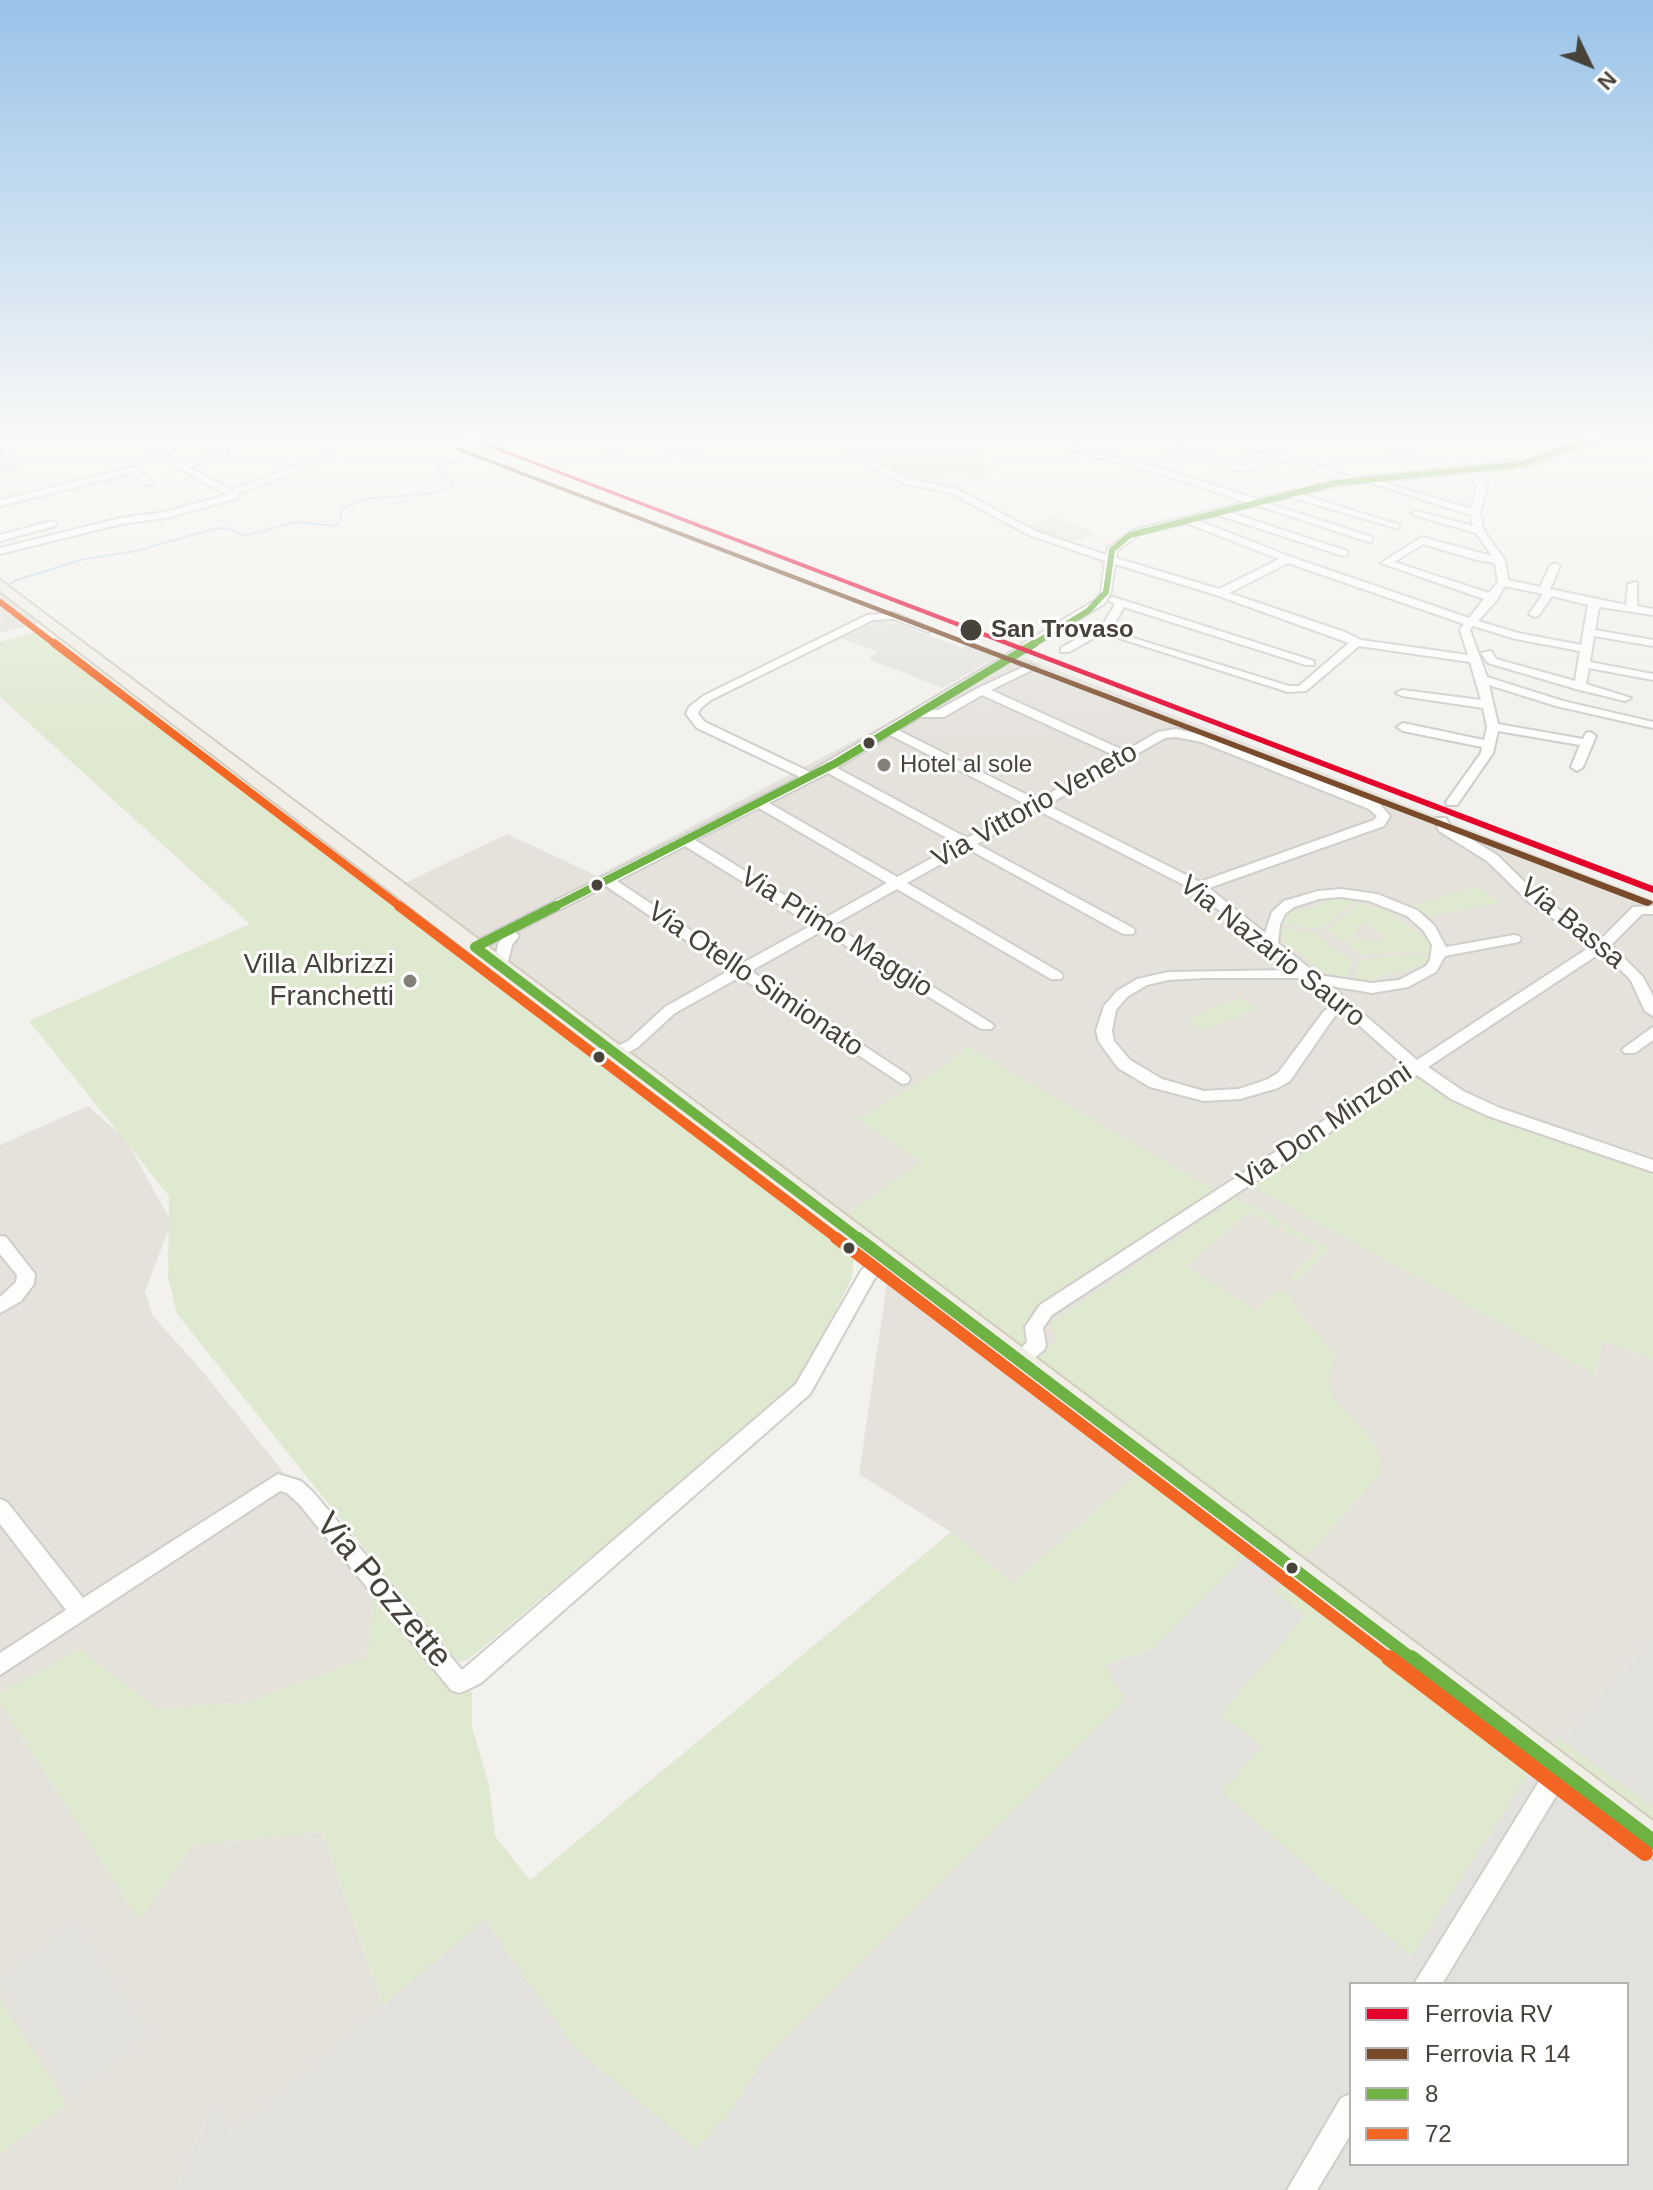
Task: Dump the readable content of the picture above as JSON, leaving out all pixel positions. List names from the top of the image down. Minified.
{"streets":{"street":["Via Vittorio Veneto","Via Bassa","Via Primo Maggio","Via Nazario Sauro","Via Otello Simionato","Via Don Minzoni","Via Pozzette"]},"crossings":[["Via Vittorio Veneto","Via Primo Maggio"],["Via Vittorio Veneto","Via Nazario Sauro"],["Via Vittorio Veneto","Via Otello Simionato"],["Via Bassa","Via Don Minzoni"],["Via Nazario Sauro","Via Don Minzoni"]],"places":["San Trovaso","Hotel al sole","Villa Albrizzi Franchetti"],"lines":["rail line RV","transit line 8","transit line 72"],"legend":["Ferrovia RV","Ferrovia R 14","8","72"],"north":"bottom right"}
